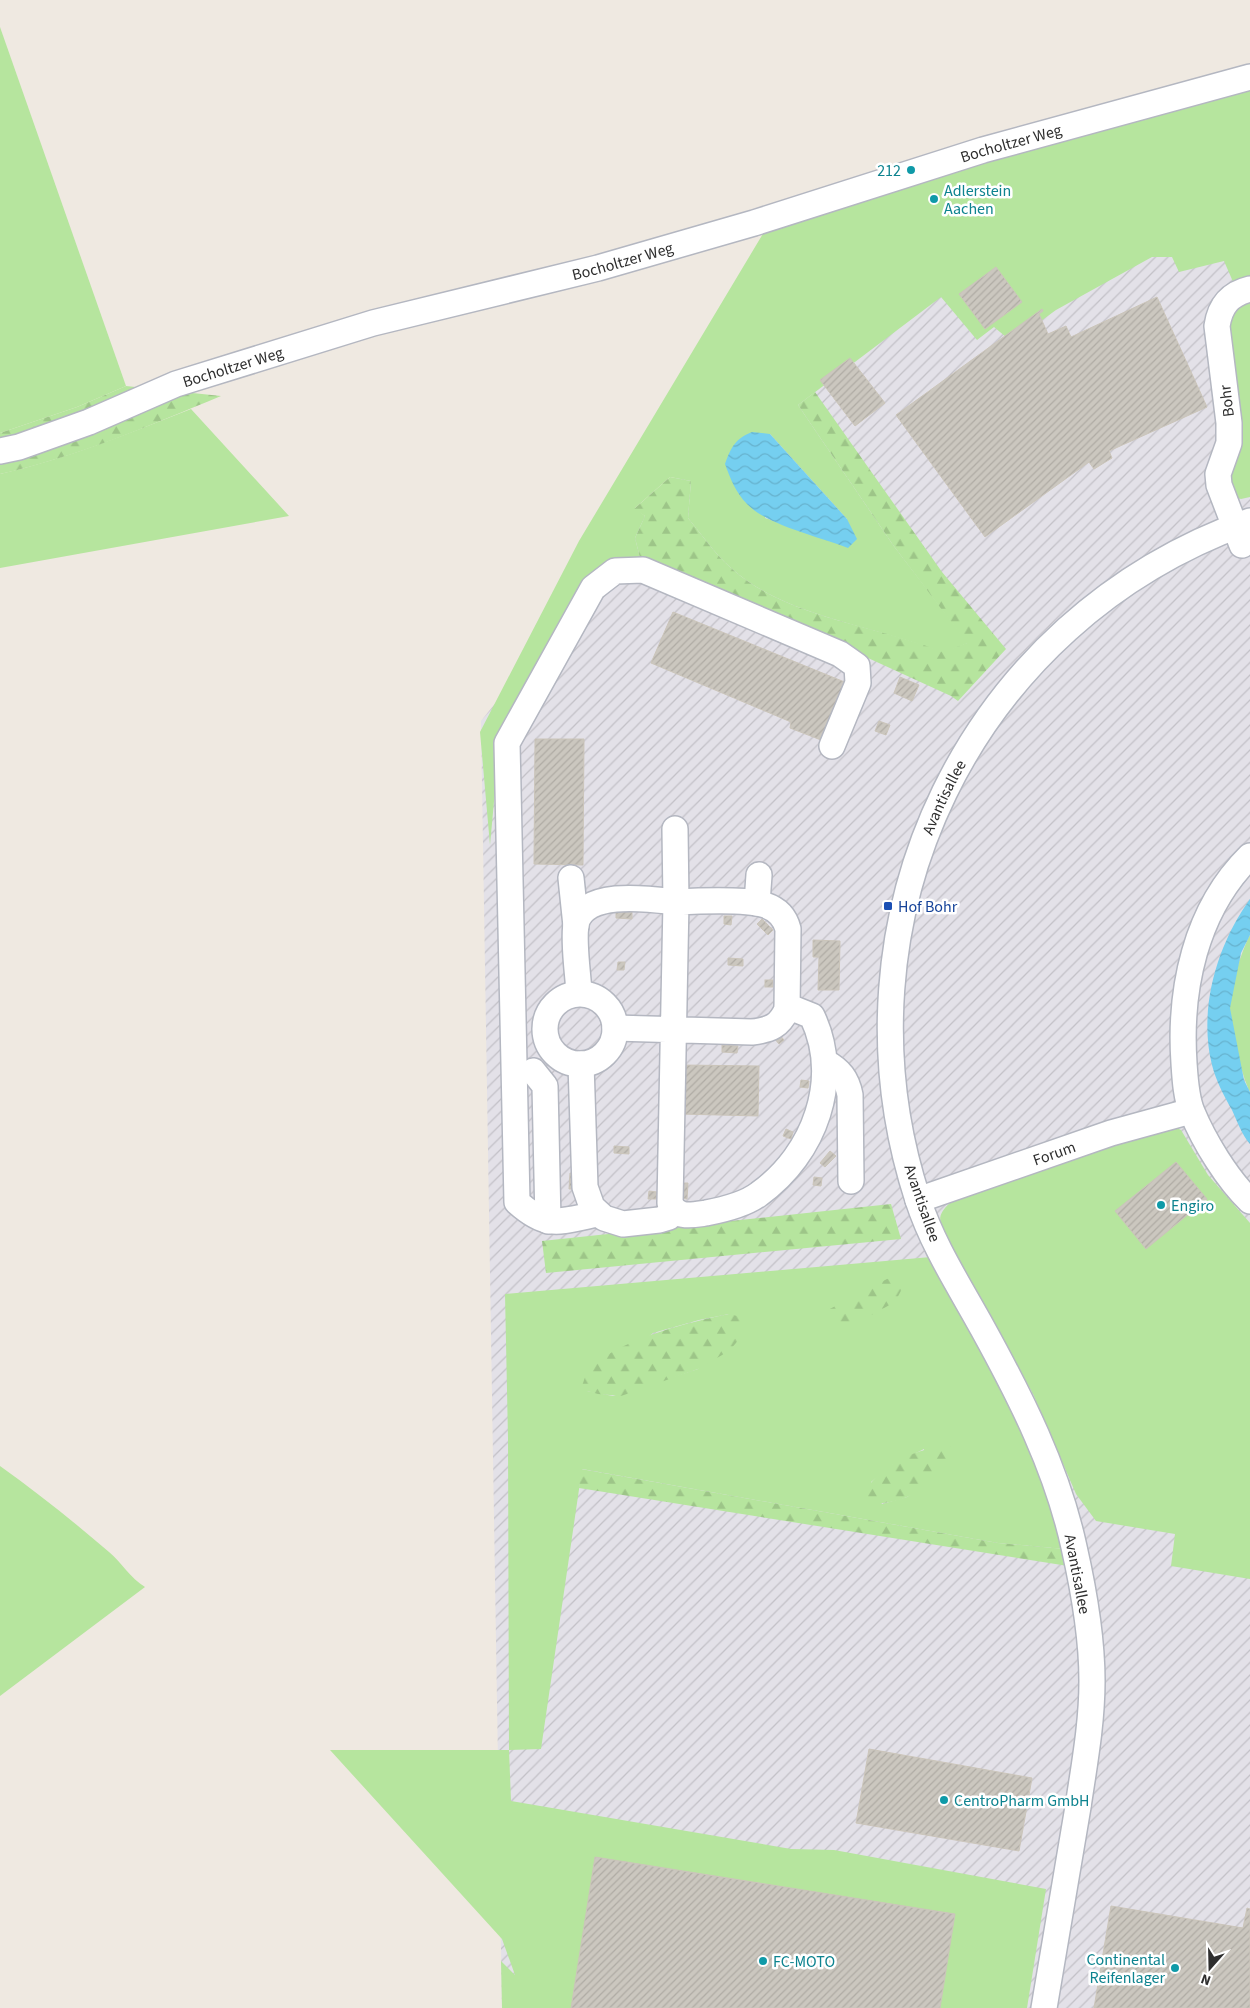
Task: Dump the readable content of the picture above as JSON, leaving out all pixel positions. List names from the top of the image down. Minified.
{"streets":{"street":["Bocholtzer Weg","Bohr","Avantisallee","Forum"]},"crossings":[["Bohr","Avantisallee"],["Avantisallee","Forum"]],"places":{"other":["212","Adlerstein Aachen","Engiro","CentroPharm GmbH","FC-MOTO","Continental Reifenlager"],"transit":["Hof Bohr"]},"north":"bottom"}
